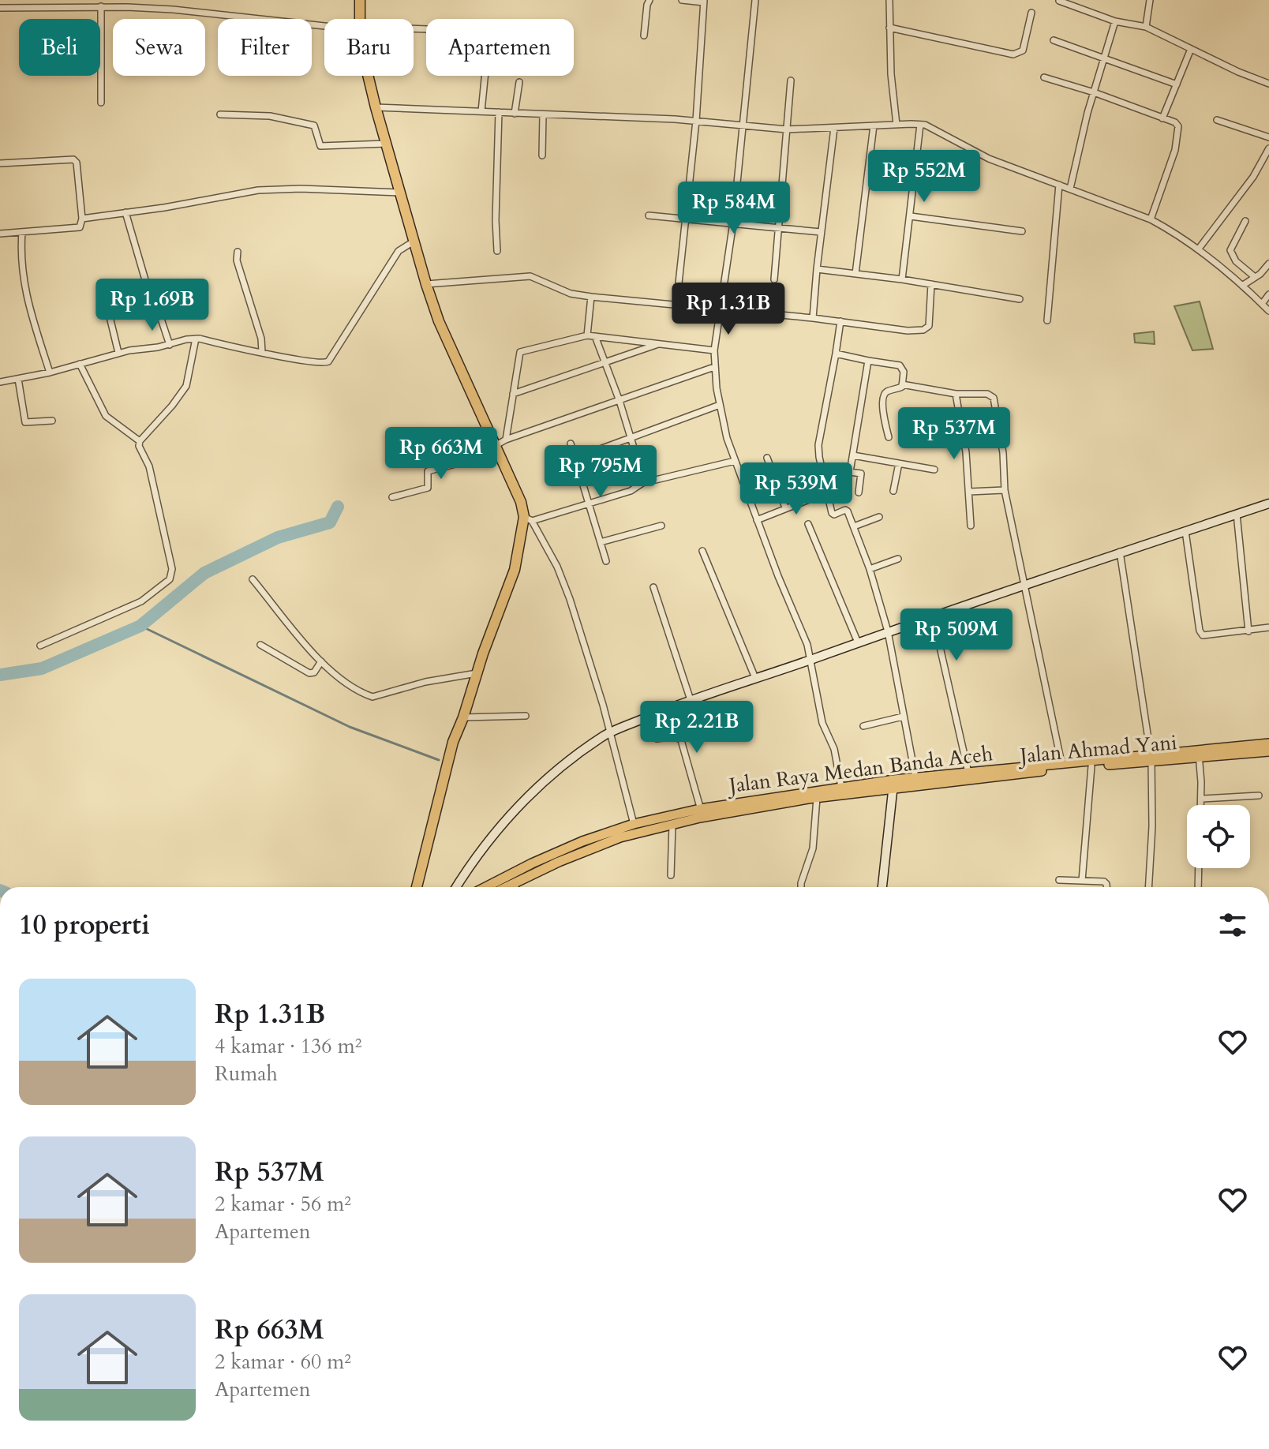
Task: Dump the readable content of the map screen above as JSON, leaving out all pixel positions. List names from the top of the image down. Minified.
{"streets":{"main road":["Jalan Ahmad Yani","Jalan Raya Medan Banda Aceh"]},"crossings":[["Jalan Ahmad Yani","Jalan Raya Medan Banda Aceh"]],"page":{"chip":["Beli","Sewa","Filter","Baru","Apartemen"],"price":["Rp 552M","Rp 584M","Rp 1.69B","Rp 1.31B","Rp 537M","Rp 663M","Rp 795M","Rp 539M","Rp 509M","Rp 2.21B"],"heading":"10 properti","list":[{"name":"Rp 1.31B","note":"4 kamar · 136 m² · Rumah"},{"name":"Rp 537M","note":"2 kamar · 56 m² · Apartemen"},{"name":"Rp 663M","note":"2 kamar · 60 m² · Apartemen"}]}}
